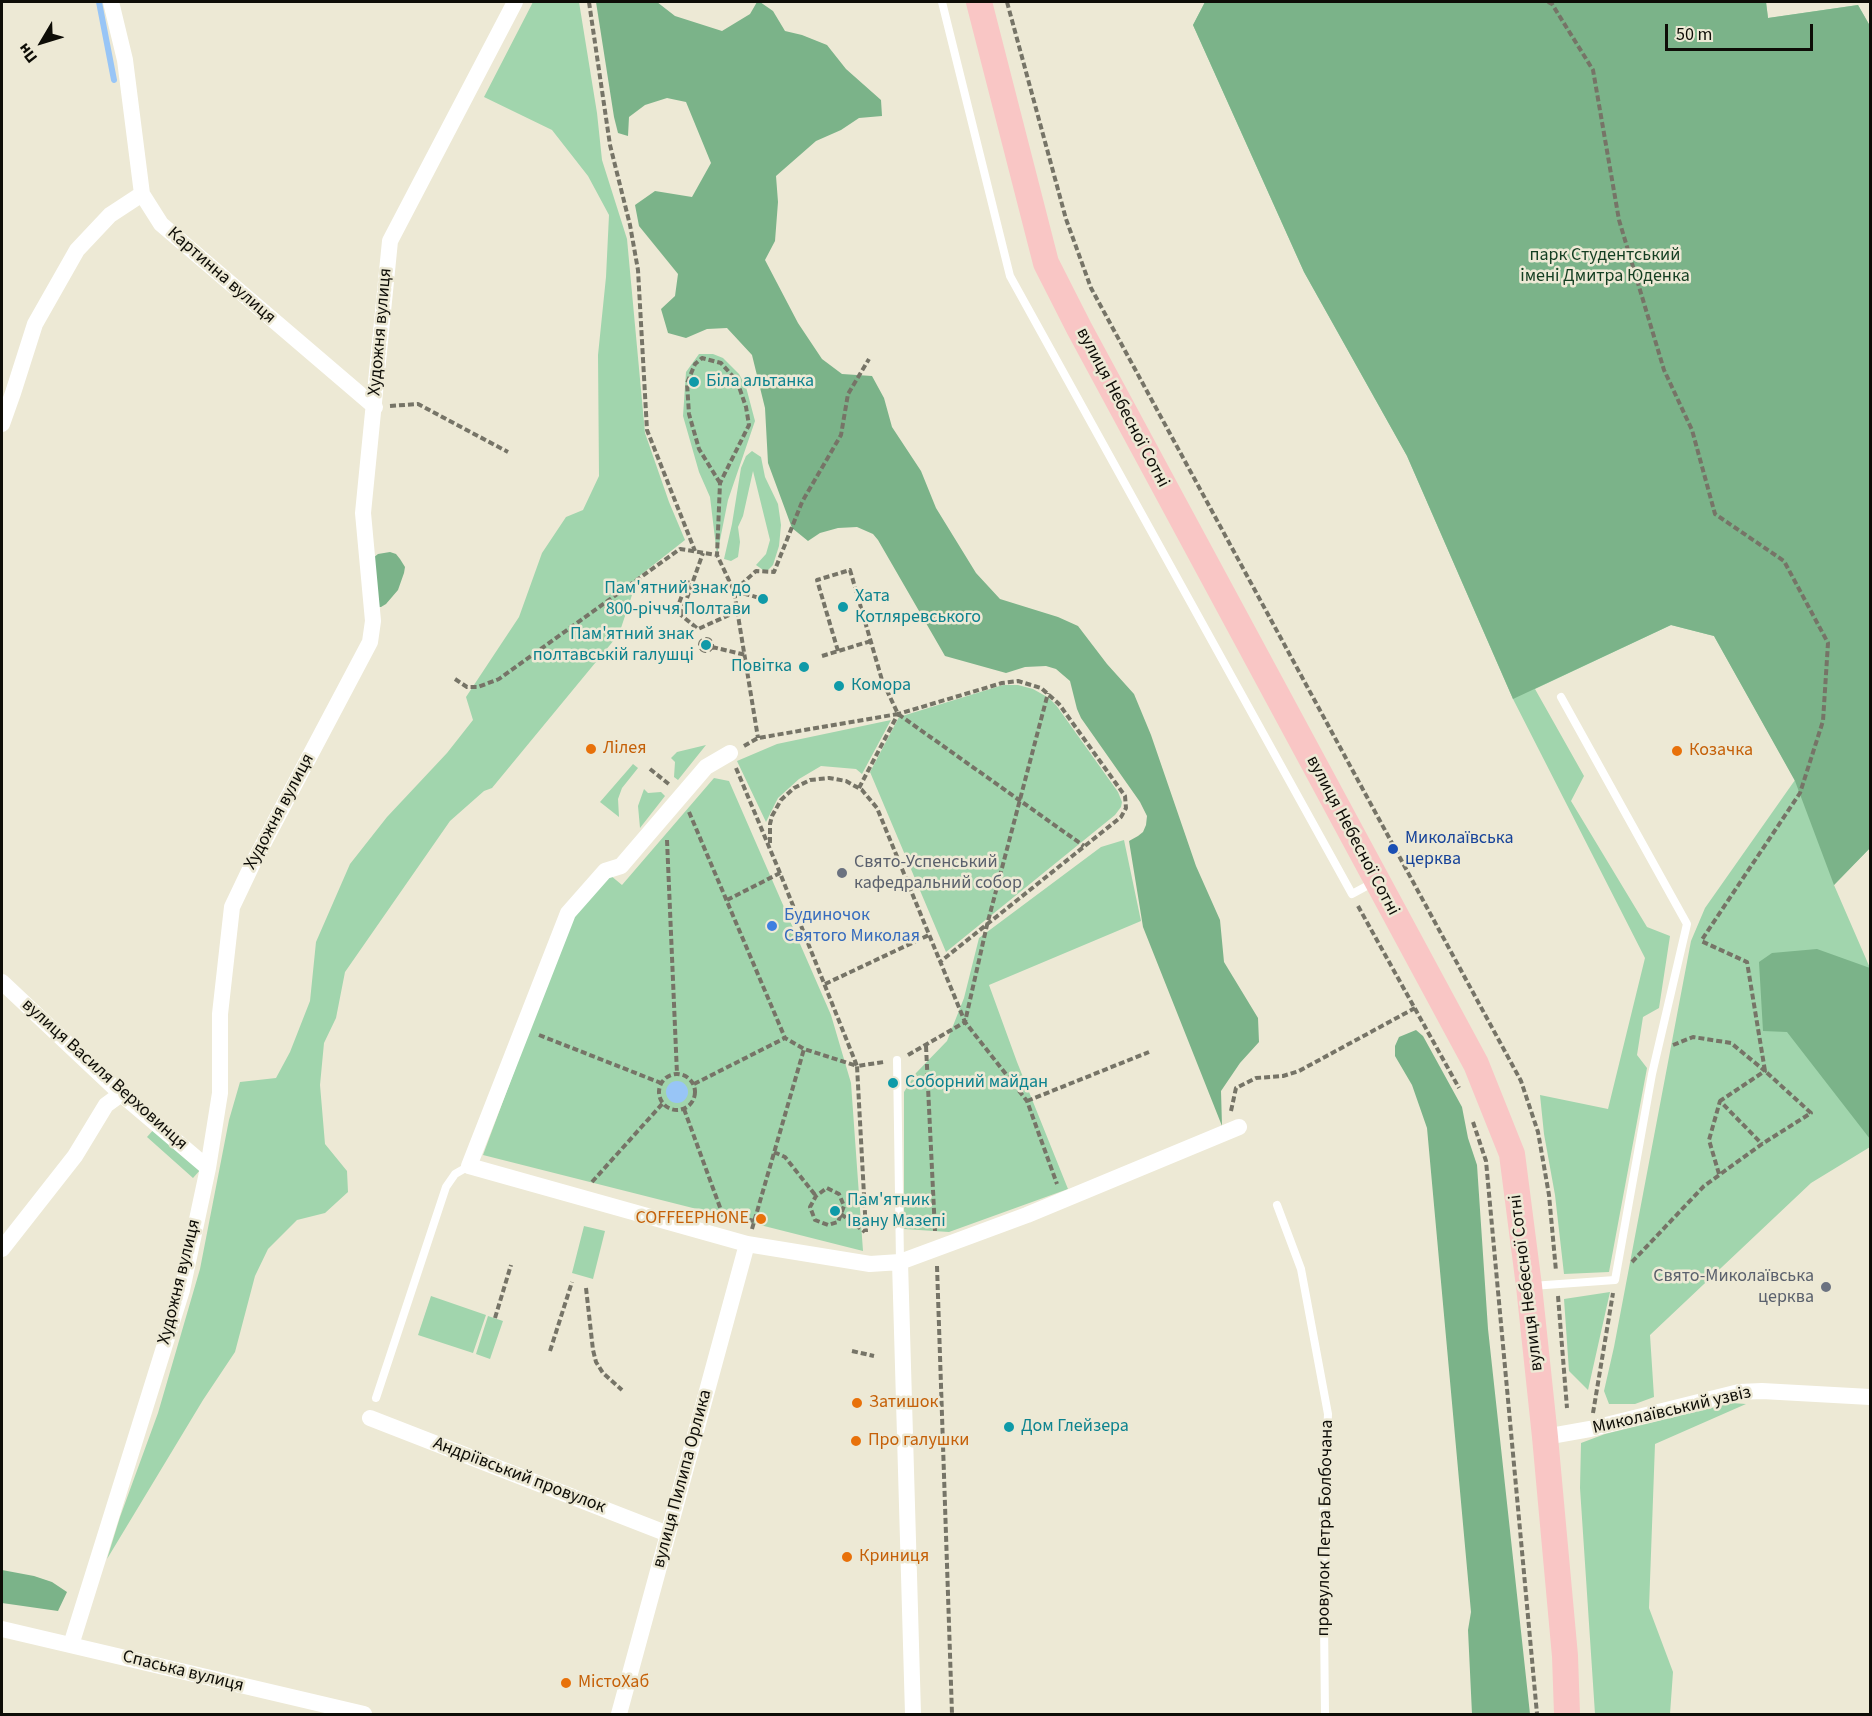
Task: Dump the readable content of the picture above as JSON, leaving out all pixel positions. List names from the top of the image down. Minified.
{"streets":{"main road":["вулиця Небесної Сотні"],"street":["Картинна вулиця","Художня вулиця","вулиця Василя Верховинця","Миколаївський узвіз","Андріївський провулок","вулиця Пилипа Орлика","Спаська вулиця"],"lane":["провулок Петра Болбочана"]},"crossings":[["Картинна вулиця","Художня вулиця"],["Художня вулиця","вулиця Василя Верховинця"],["Художня вулиця","Спаська вулиця"],["вулиця Небесної Сотні","Миколаївський узвіз"],["Андріївський провулок","вулиця Пилипа Орлика"]],"parks":["парк Студентський імені Дмитра Юденка"],"places":["Біла альтанка","Пам'ятний знак до 800-річчя Полтави","Хата Котляревського","Пам'ятний знак полтавській галушці","Повітка","Комора","Лілея","Козачка","Миколаївська церква","Свято-Успенський кафедральний собор","Будиночок Святого Миколая","Соборний майдан","Пам'ятник Івану Мазепі","COFFEEPHONE","Свято-Миколаївська церква","Затишок","Дом Глейзера","Про галушки","Криниця","МістоХаб"],"scale_bar":"50 m","north":"bottom left"}
